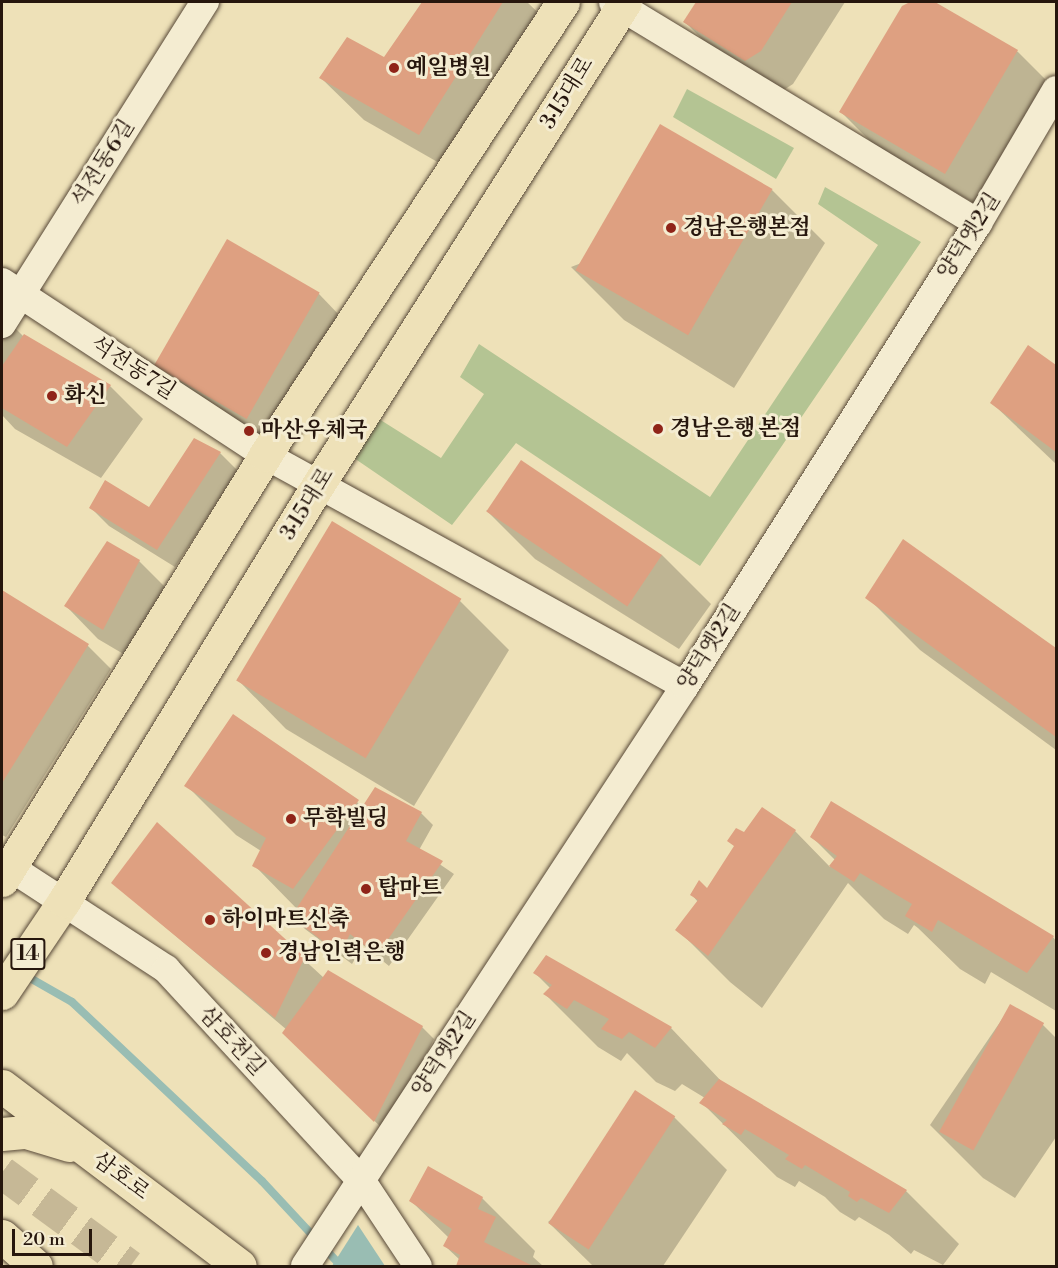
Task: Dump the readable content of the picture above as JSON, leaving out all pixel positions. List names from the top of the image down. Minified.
{"streets":{"main road":["3·15대로","14","삼호로"],"street":["석전동6길","양덕옛2길","석전동7길","삼호천길"]},"crossings":[["3·15대로","양덕옛2길"],["3·15대로","석전동7길"],["3·15대로","14"],["3·15대로","삼호천길"],["석전동6길","석전동7길"],["양덕옛2길","석전동7길"],["양덕옛2길","삼호천길"],["14","삼호천길"]],"places":["예일병원","경남은행본점","화신","경남은행 본점","마산우체국","무학빌딩","탑마트","하이마트신축","경남인력은행"],"scale_bar":"20 m"}
